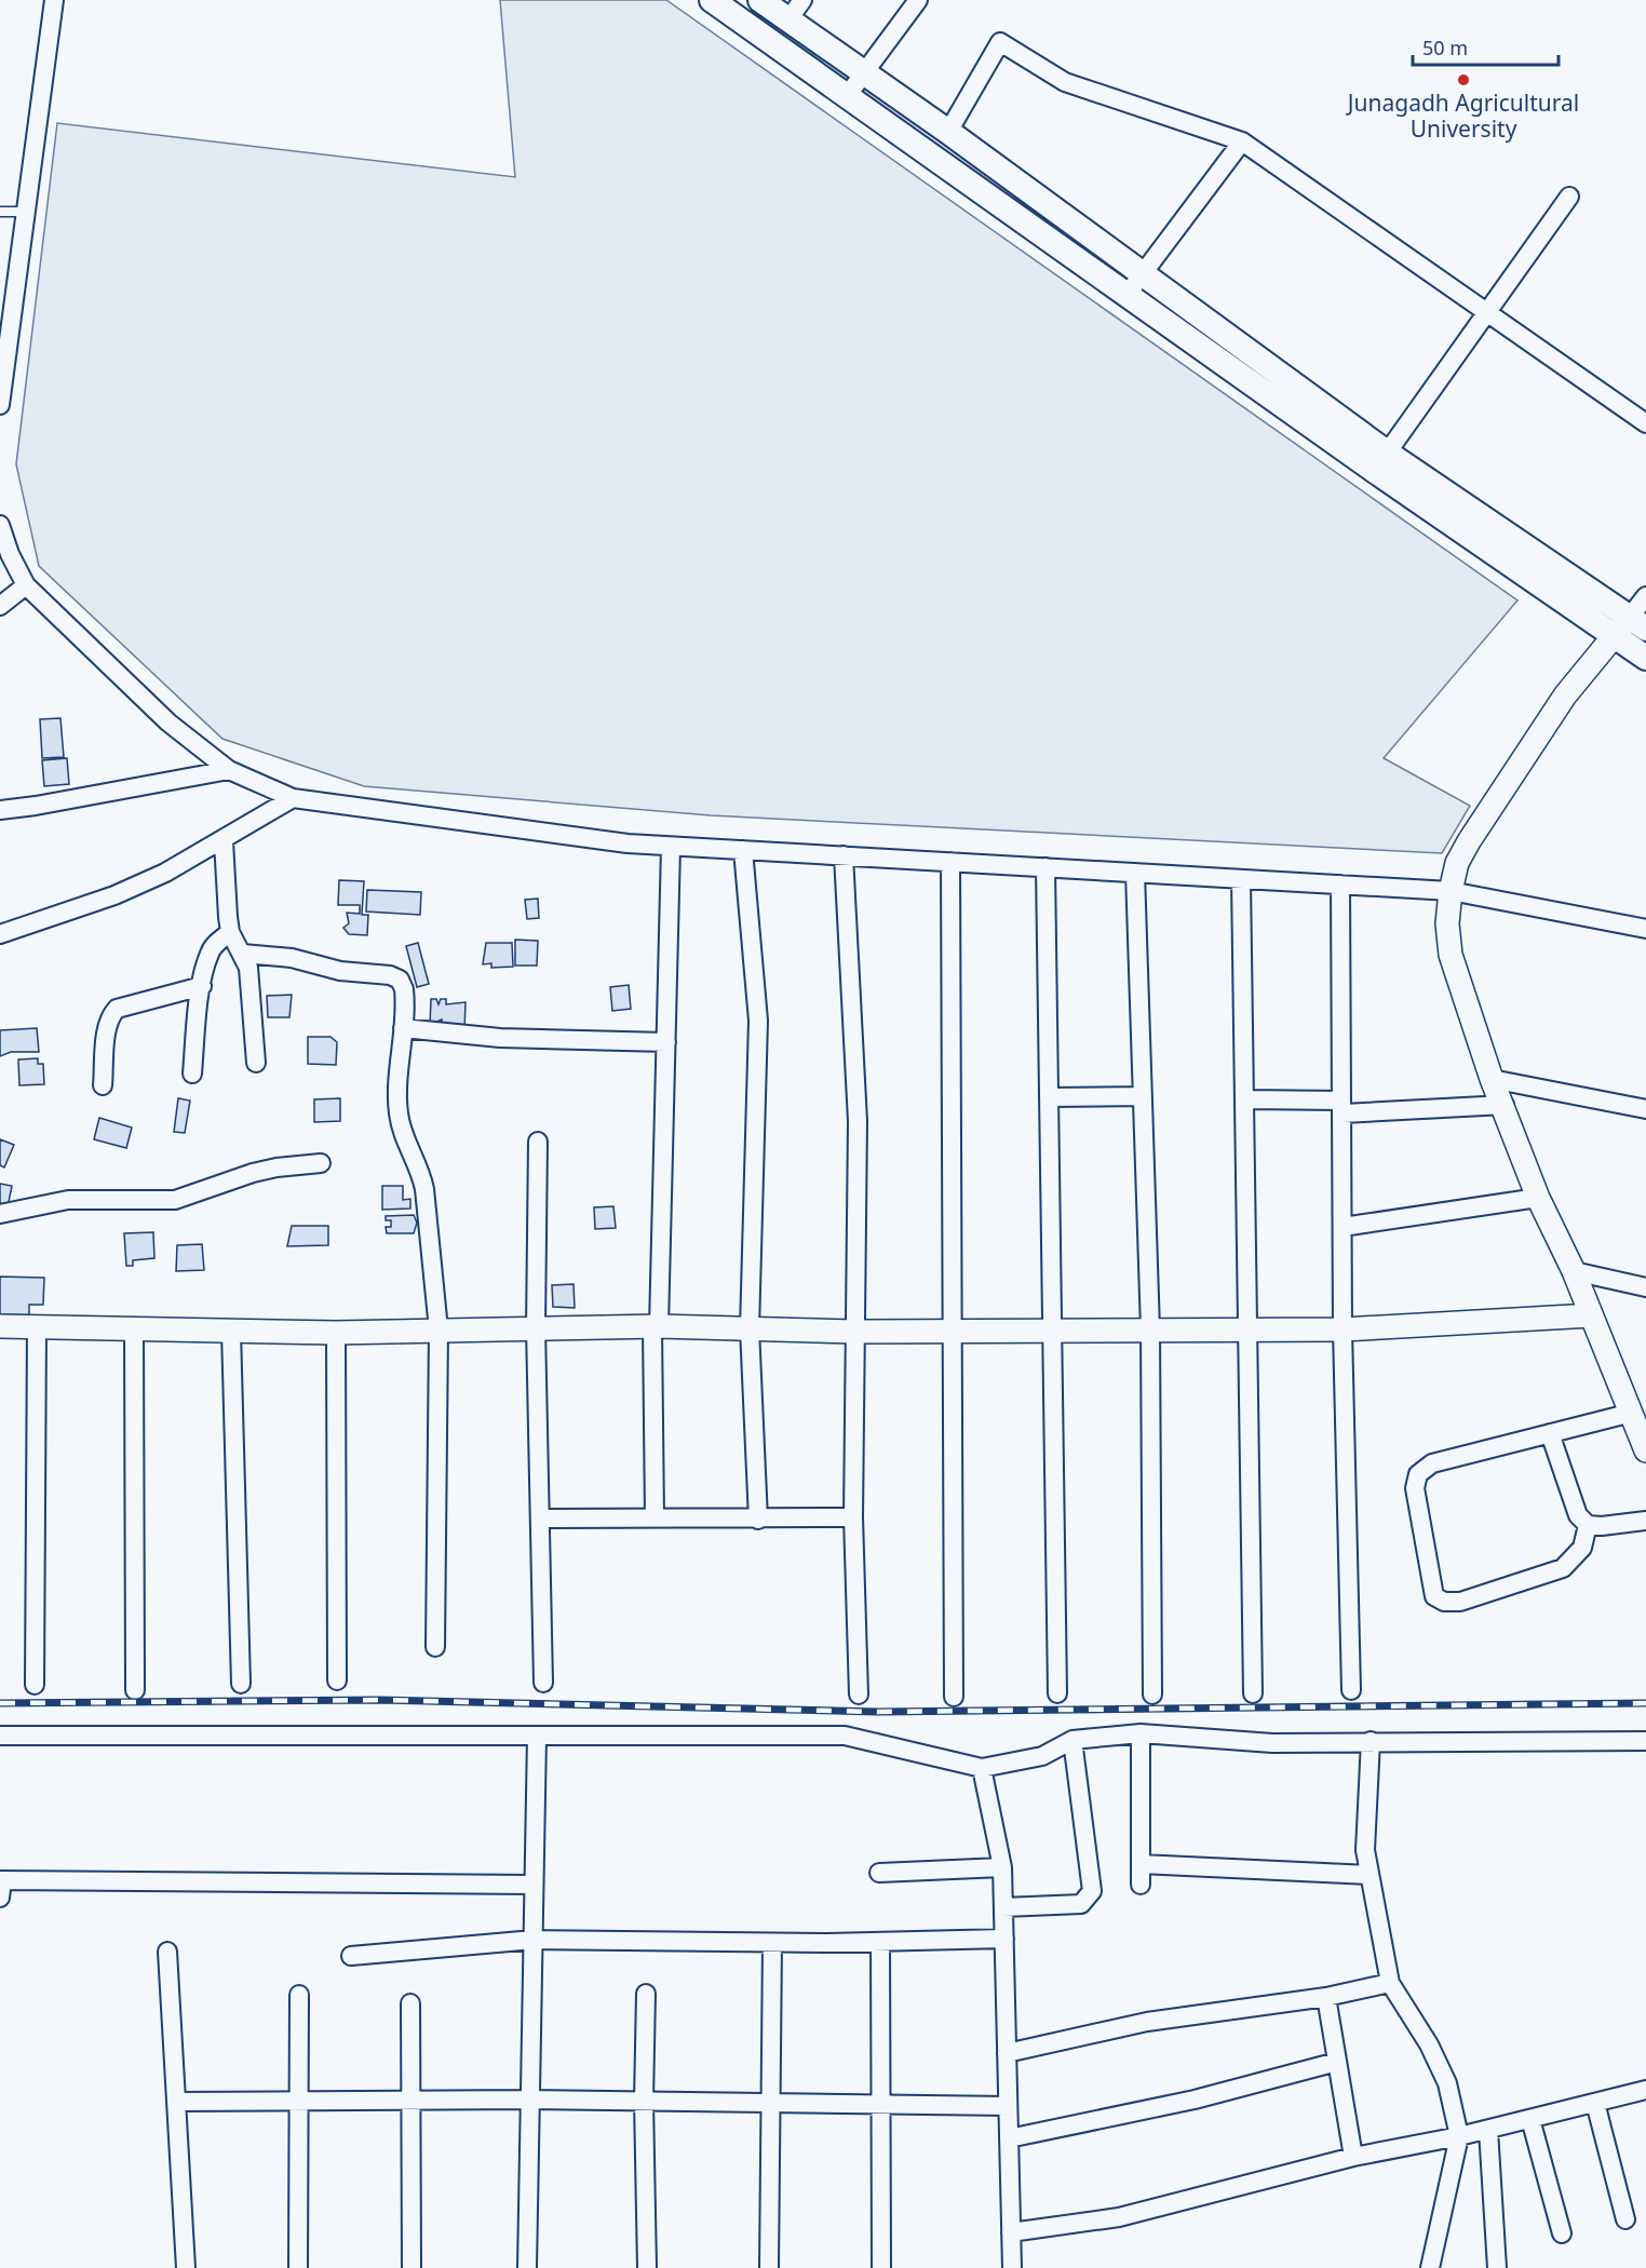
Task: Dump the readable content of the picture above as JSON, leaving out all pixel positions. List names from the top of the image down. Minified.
{"places":["Junagadh Agricultural University"],"scale_bar":"50 m"}
